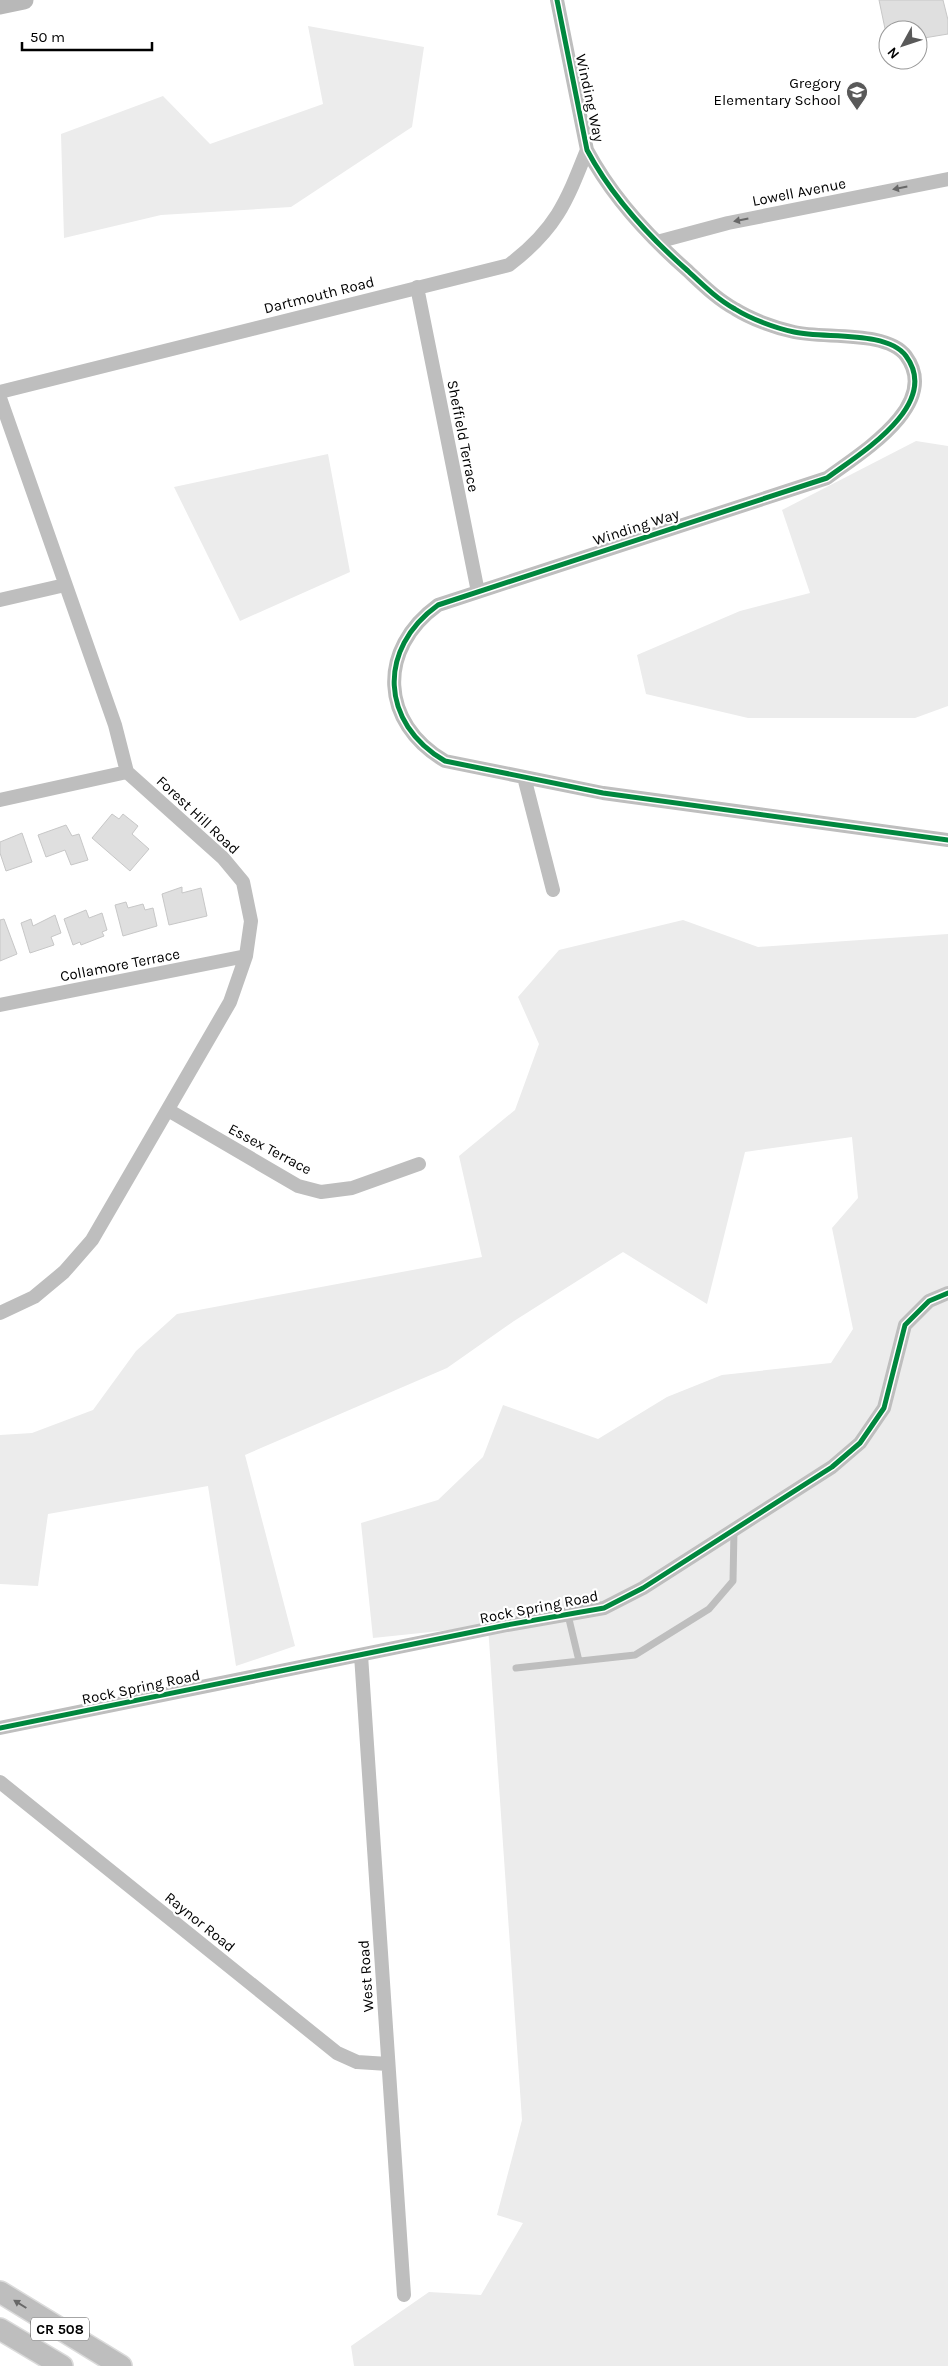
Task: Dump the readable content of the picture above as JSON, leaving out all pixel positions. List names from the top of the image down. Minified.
{"streets":{"main road":["CR 508"],"street":["Winding Way","Lowell Avenue","Dartmouth Road","Sheffield Terrace","Forest Hill Road","Collamore Terrace","Essex Terrace","Rock Spring Road","Raynor Road","West Road"]},"crossings":[["Winding Way","Lowell Avenue"],["Winding Way","Dartmouth Road"],["Winding Way","Sheffield Terrace"],["Dartmouth Road","Sheffield Terrace"],["Forest Hill Road","Collamore Terrace"],["Forest Hill Road","Essex Terrace"],["Rock Spring Road","West Road"],["Raynor Road","West Road"]],"one_way":["Lowell Avenue"],"places":{"school or university":["Gregory Elementary School"]},"scale_bar":"50 m","north":"bottom left"}
